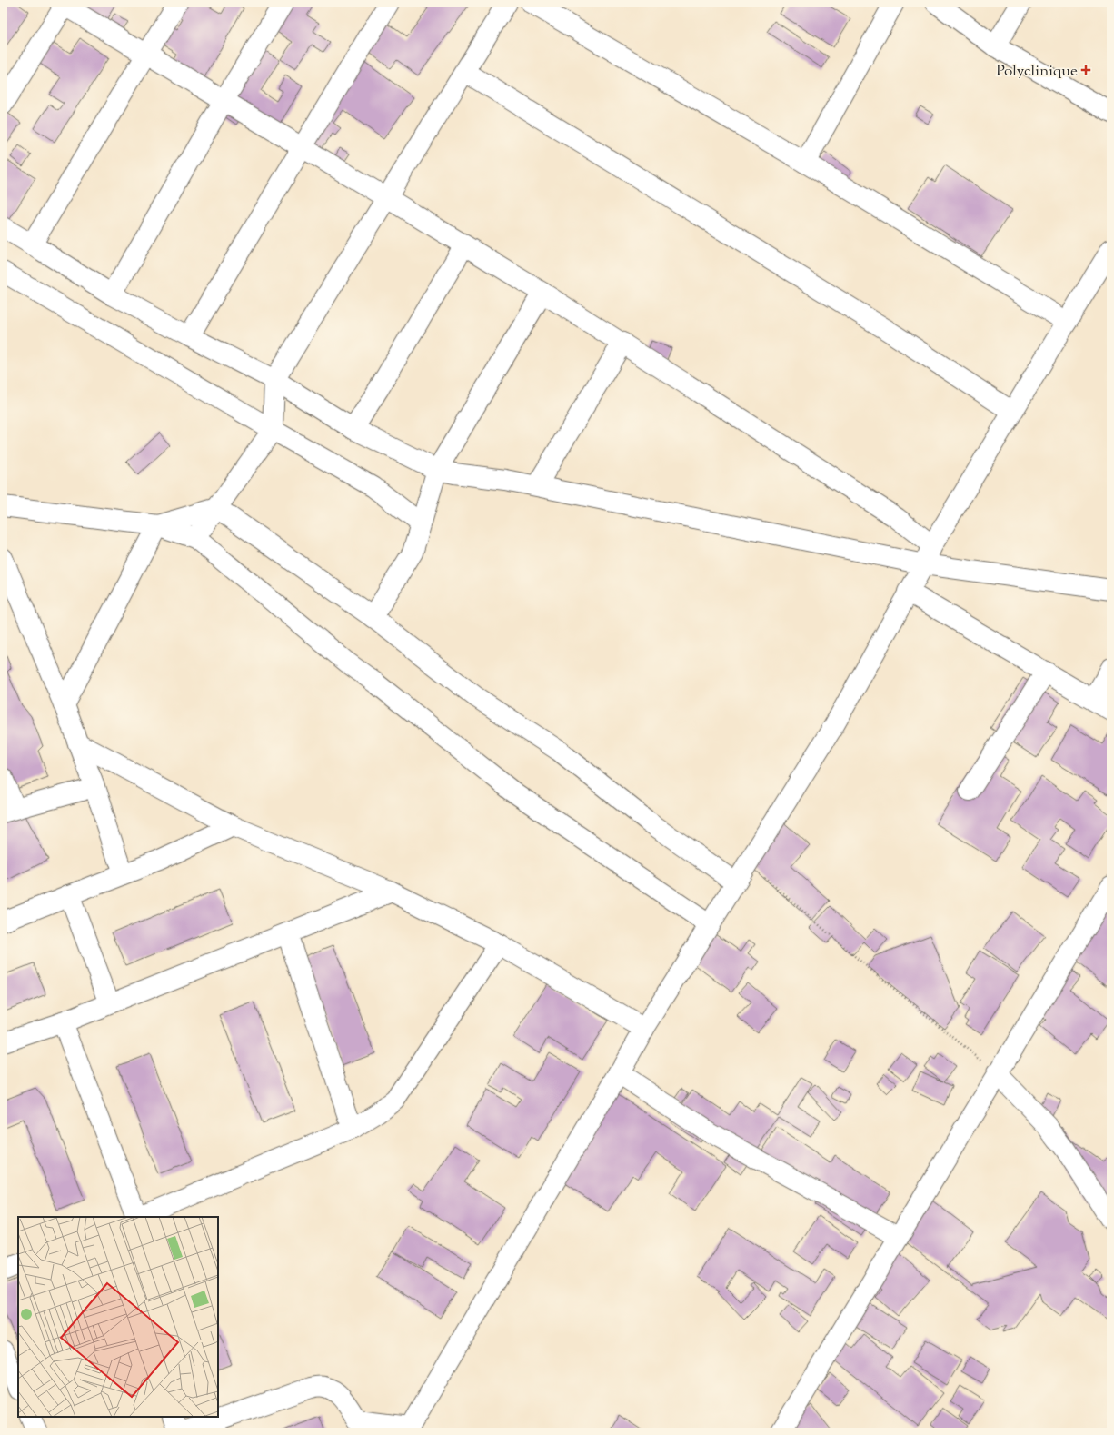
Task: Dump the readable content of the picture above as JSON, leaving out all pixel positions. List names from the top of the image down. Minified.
{"places":{"health":["Polyclinique"]}}
